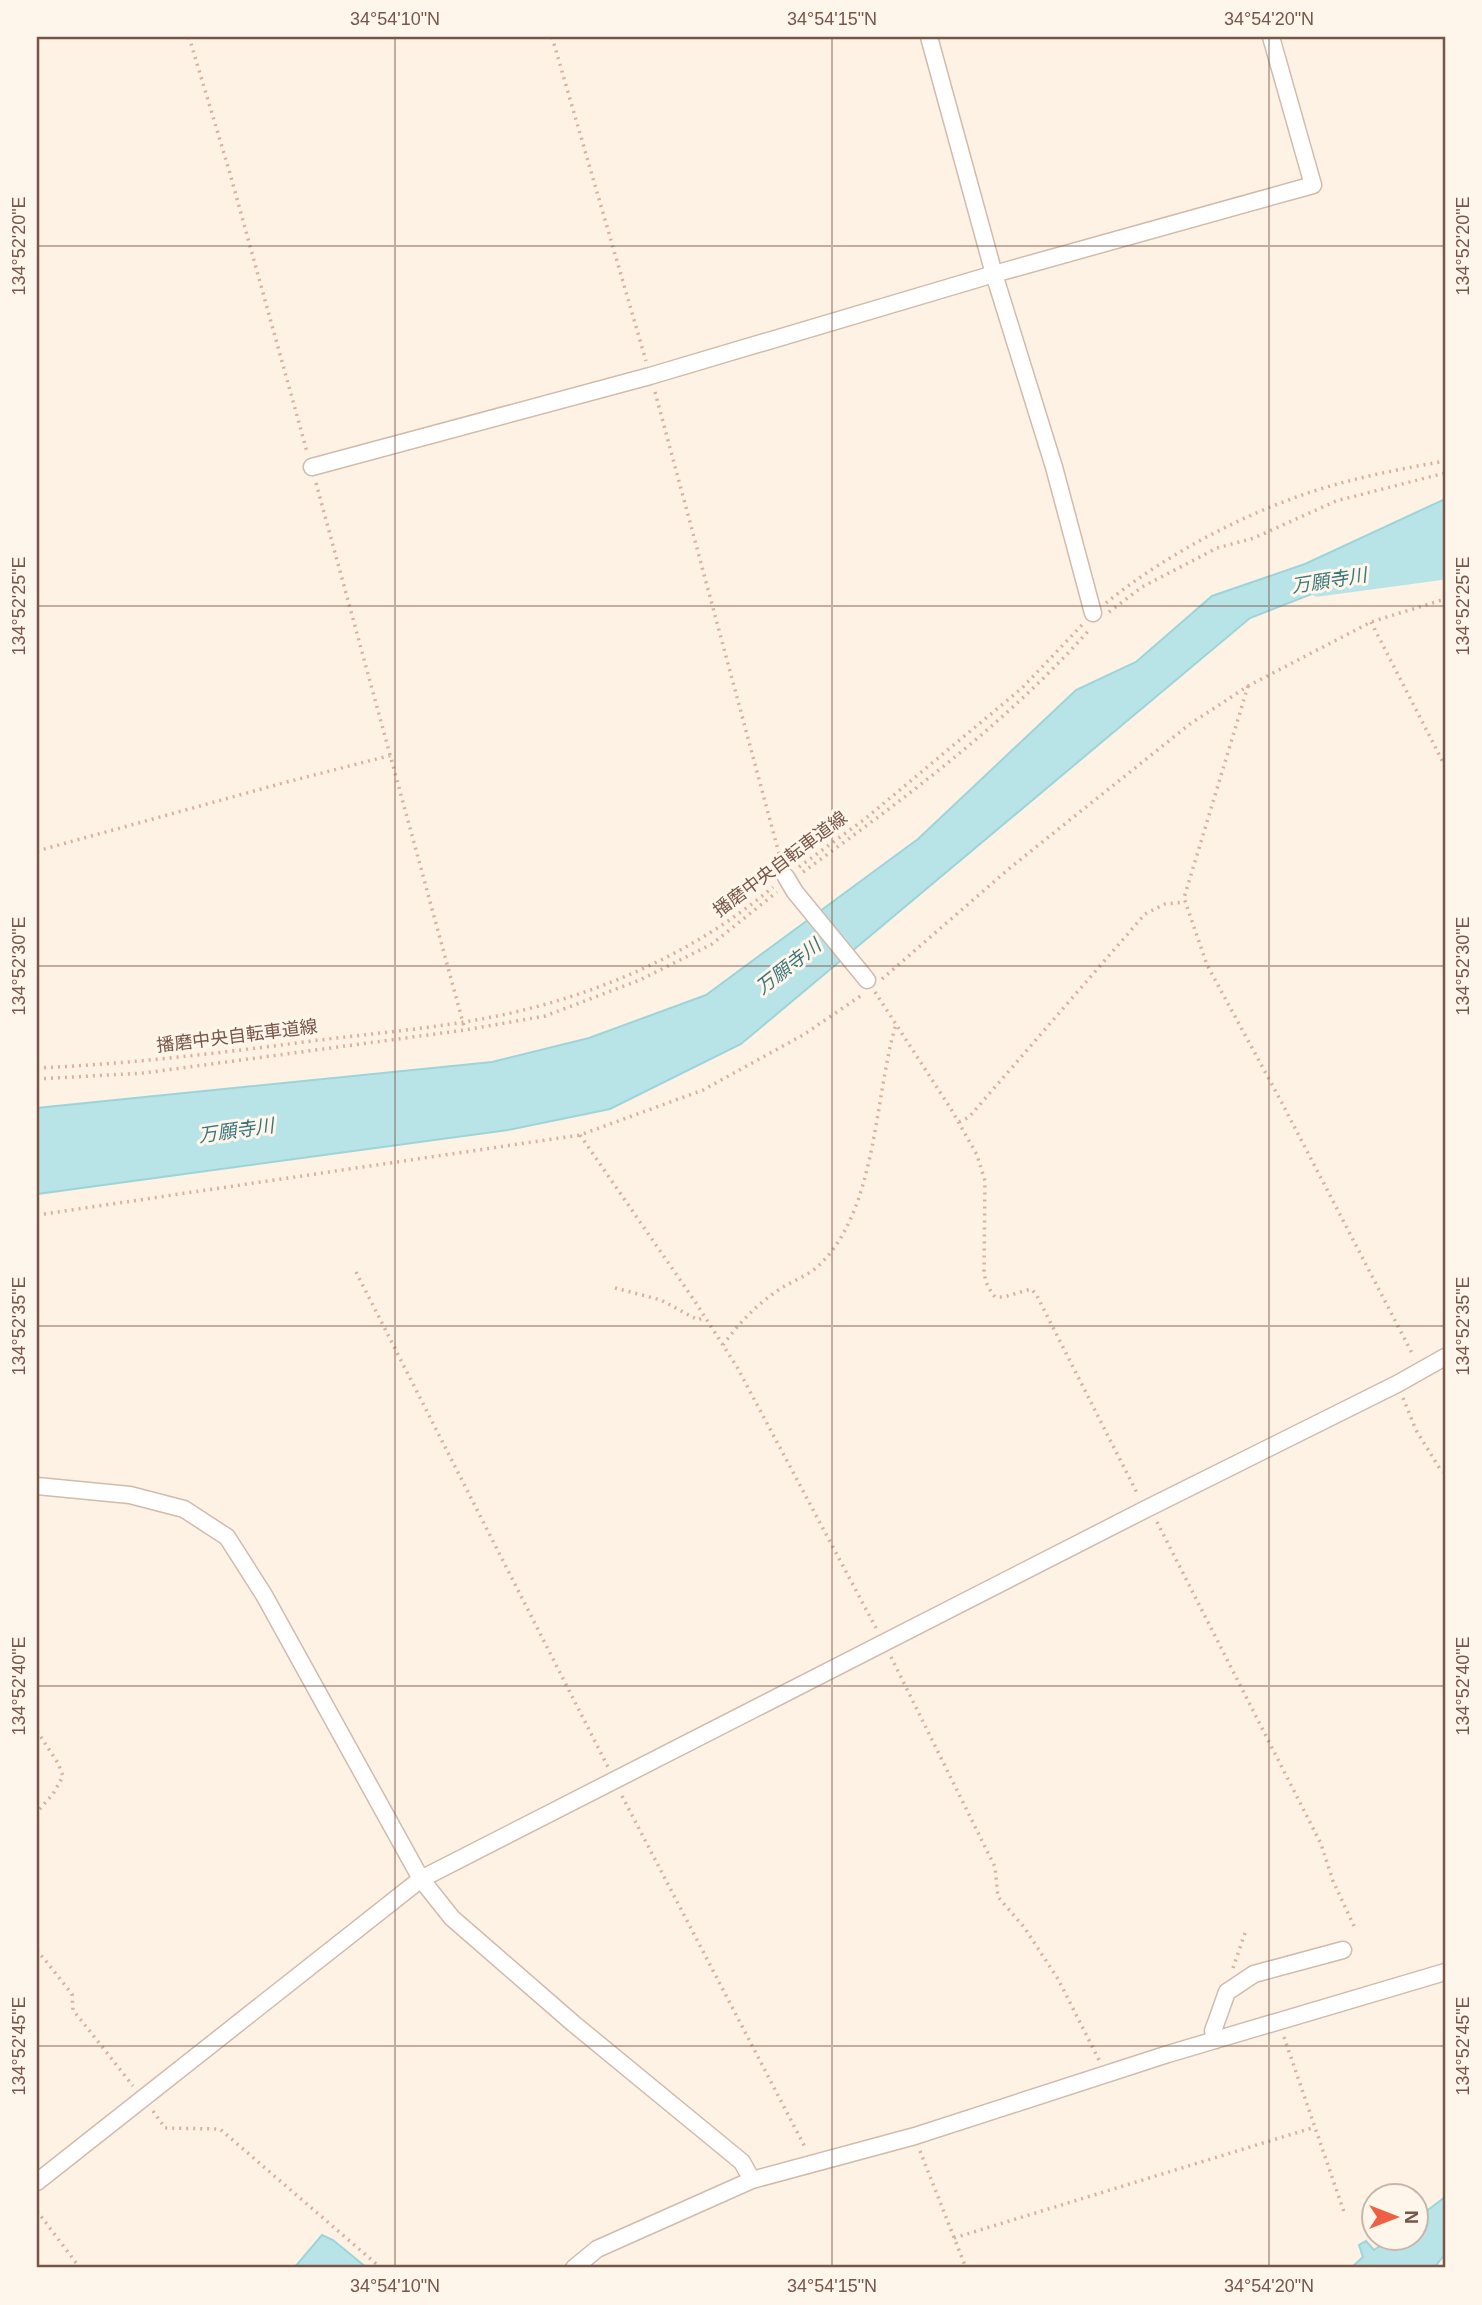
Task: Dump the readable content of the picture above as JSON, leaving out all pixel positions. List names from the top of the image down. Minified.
{"streets":{"path":["播磨中央自転車道線"]},"water":["万願寺川"],"north":"right","coordinates":["34°54'10\"N","34°54'15\"N","34°54'20\"N","134°52'20\"E","134°52'25\"E","134°52'30\"E","134°52'35\"E","134°52'40\"E","134°52'45\"E"]}
